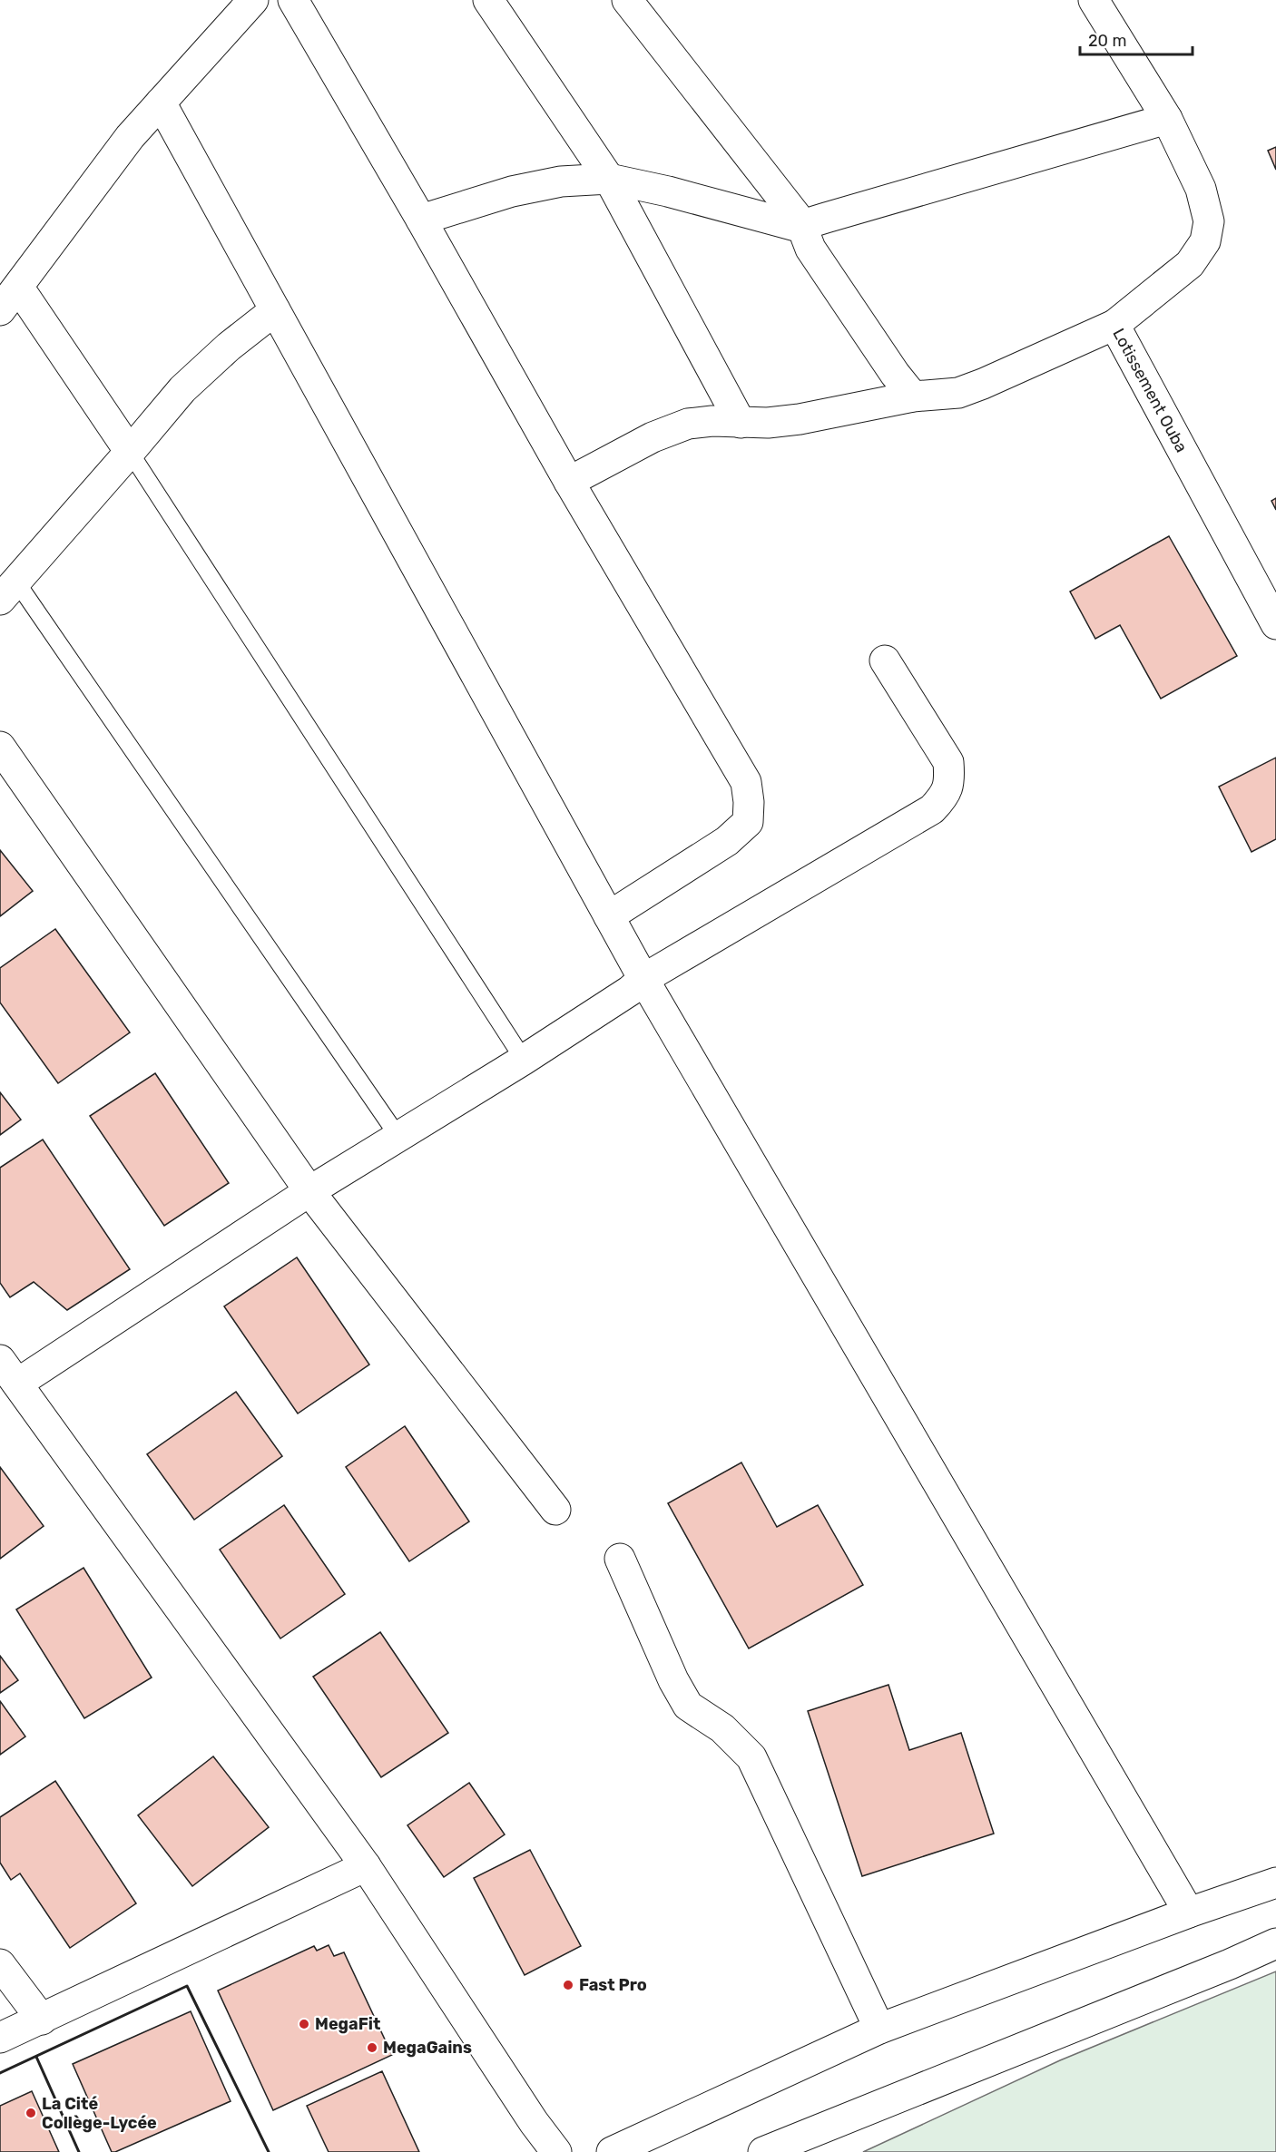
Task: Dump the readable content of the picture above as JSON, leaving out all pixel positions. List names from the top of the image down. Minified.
{"streets":{"street":["Lotissement Ouba"]},"places":["Fast Pro","MegaFit","MegaGains","La Cité Collège-Lycée"],"scale_bar":"20 m"}
